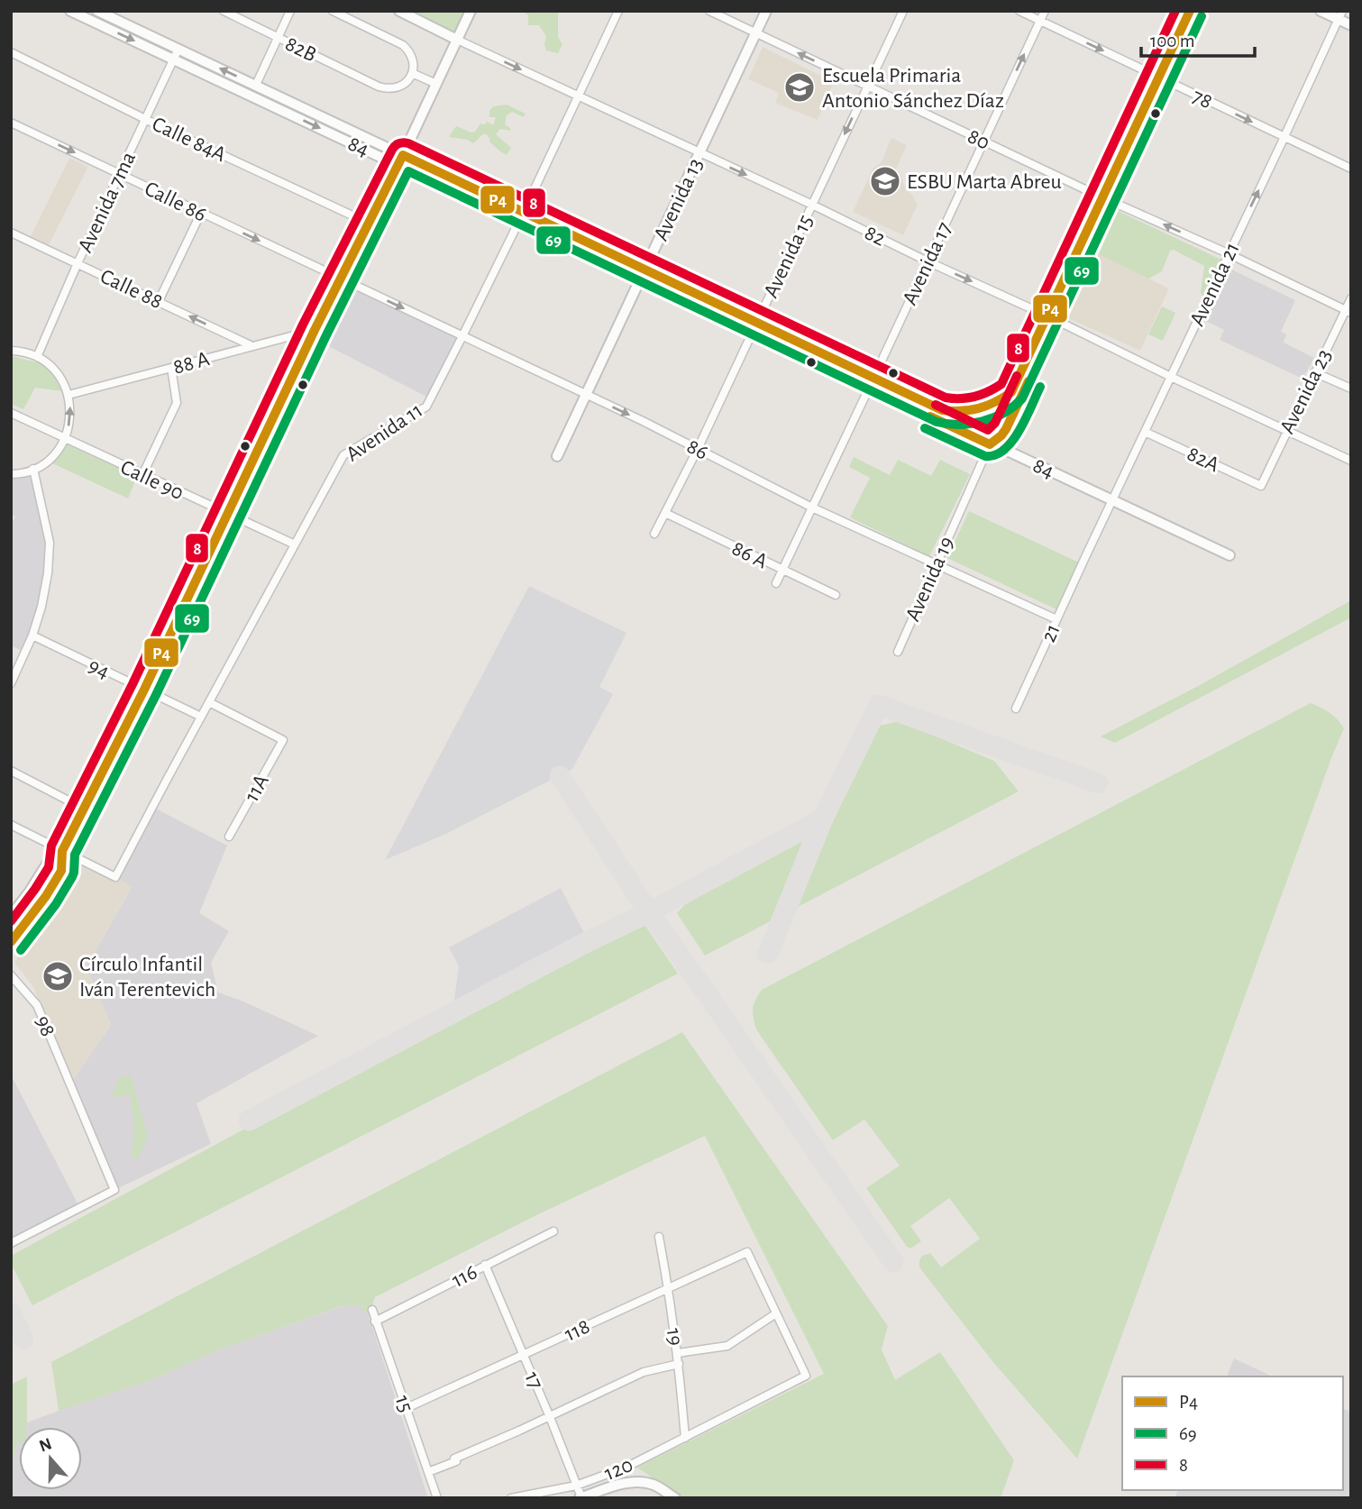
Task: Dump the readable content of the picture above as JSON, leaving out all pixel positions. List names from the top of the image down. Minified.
{"streets":{"main road":["84","Avenida 13","82","120"],"street":["82B","78","Calle 84A","80","Calle 86","Avenida 7ma","Avenida 15","Avenida 17","Avenida 21","Calle 88","88 A","Avenida 23","Avenida 11","86","82A","Calle 90","86 A","Avenida 19","21","94","11A","98","116","118","19","17","15"]},"crossings":[["78","Avenida 17"],["78","Avenida 21"],["Calle 84A","Avenida 7ma"],["80","Avenida 13"],["80","Avenida 15"],["80","Avenida 17"],["80","Avenida 21"],["80","Avenida 23"],["84","Avenida 13"],["84","Avenida 7ma"],["84","Avenida 15"],["84","Avenida 17"],["84","Avenida 21"],["84","Avenida 11"],["84","Avenida 19"],["Avenida 13","82"],["Avenida 13","86"],["Calle 86","Avenida 7ma"],["Calle 86","86"],["Avenida 7ma","Calle 88"],["82","Avenida 15"],["82","Avenida 17"],["82","Avenida 21"],["82","Avenida 23"],["82","Avenida 11"],["Avenida 15","86"],["Avenida 15","86 A"],["Avenida 17","86"],["Avenida 17","86 A"],["Avenida 21","82A"],["Avenida 21","21"],["Calle 88","88 A"],["Avenida 23","82A"],["Avenida 11","86"],["Avenida 11","Calle 90"],["Avenida 11","94"],["Avenida 11","11A"],["86","Avenida 19"],["86","21"],["116","17"],["116","15"],["118","19"],["118","17"],["118","15"],["118","120"],["19","120"],["17","120"]],"one_way":["78","80","Calle 86","82","Calle 88"],"places":{"school or university":["Escuela Primaria Antonio Sánchez Díaz","ESBU Marta Abreu","Círculo Infantil Iván Terentevich"]},"lines":["transit line P4","transit line 8","transit line 69"],"legend":["P4","69","8"],"scale_bar":"100 m","north":"top"}
